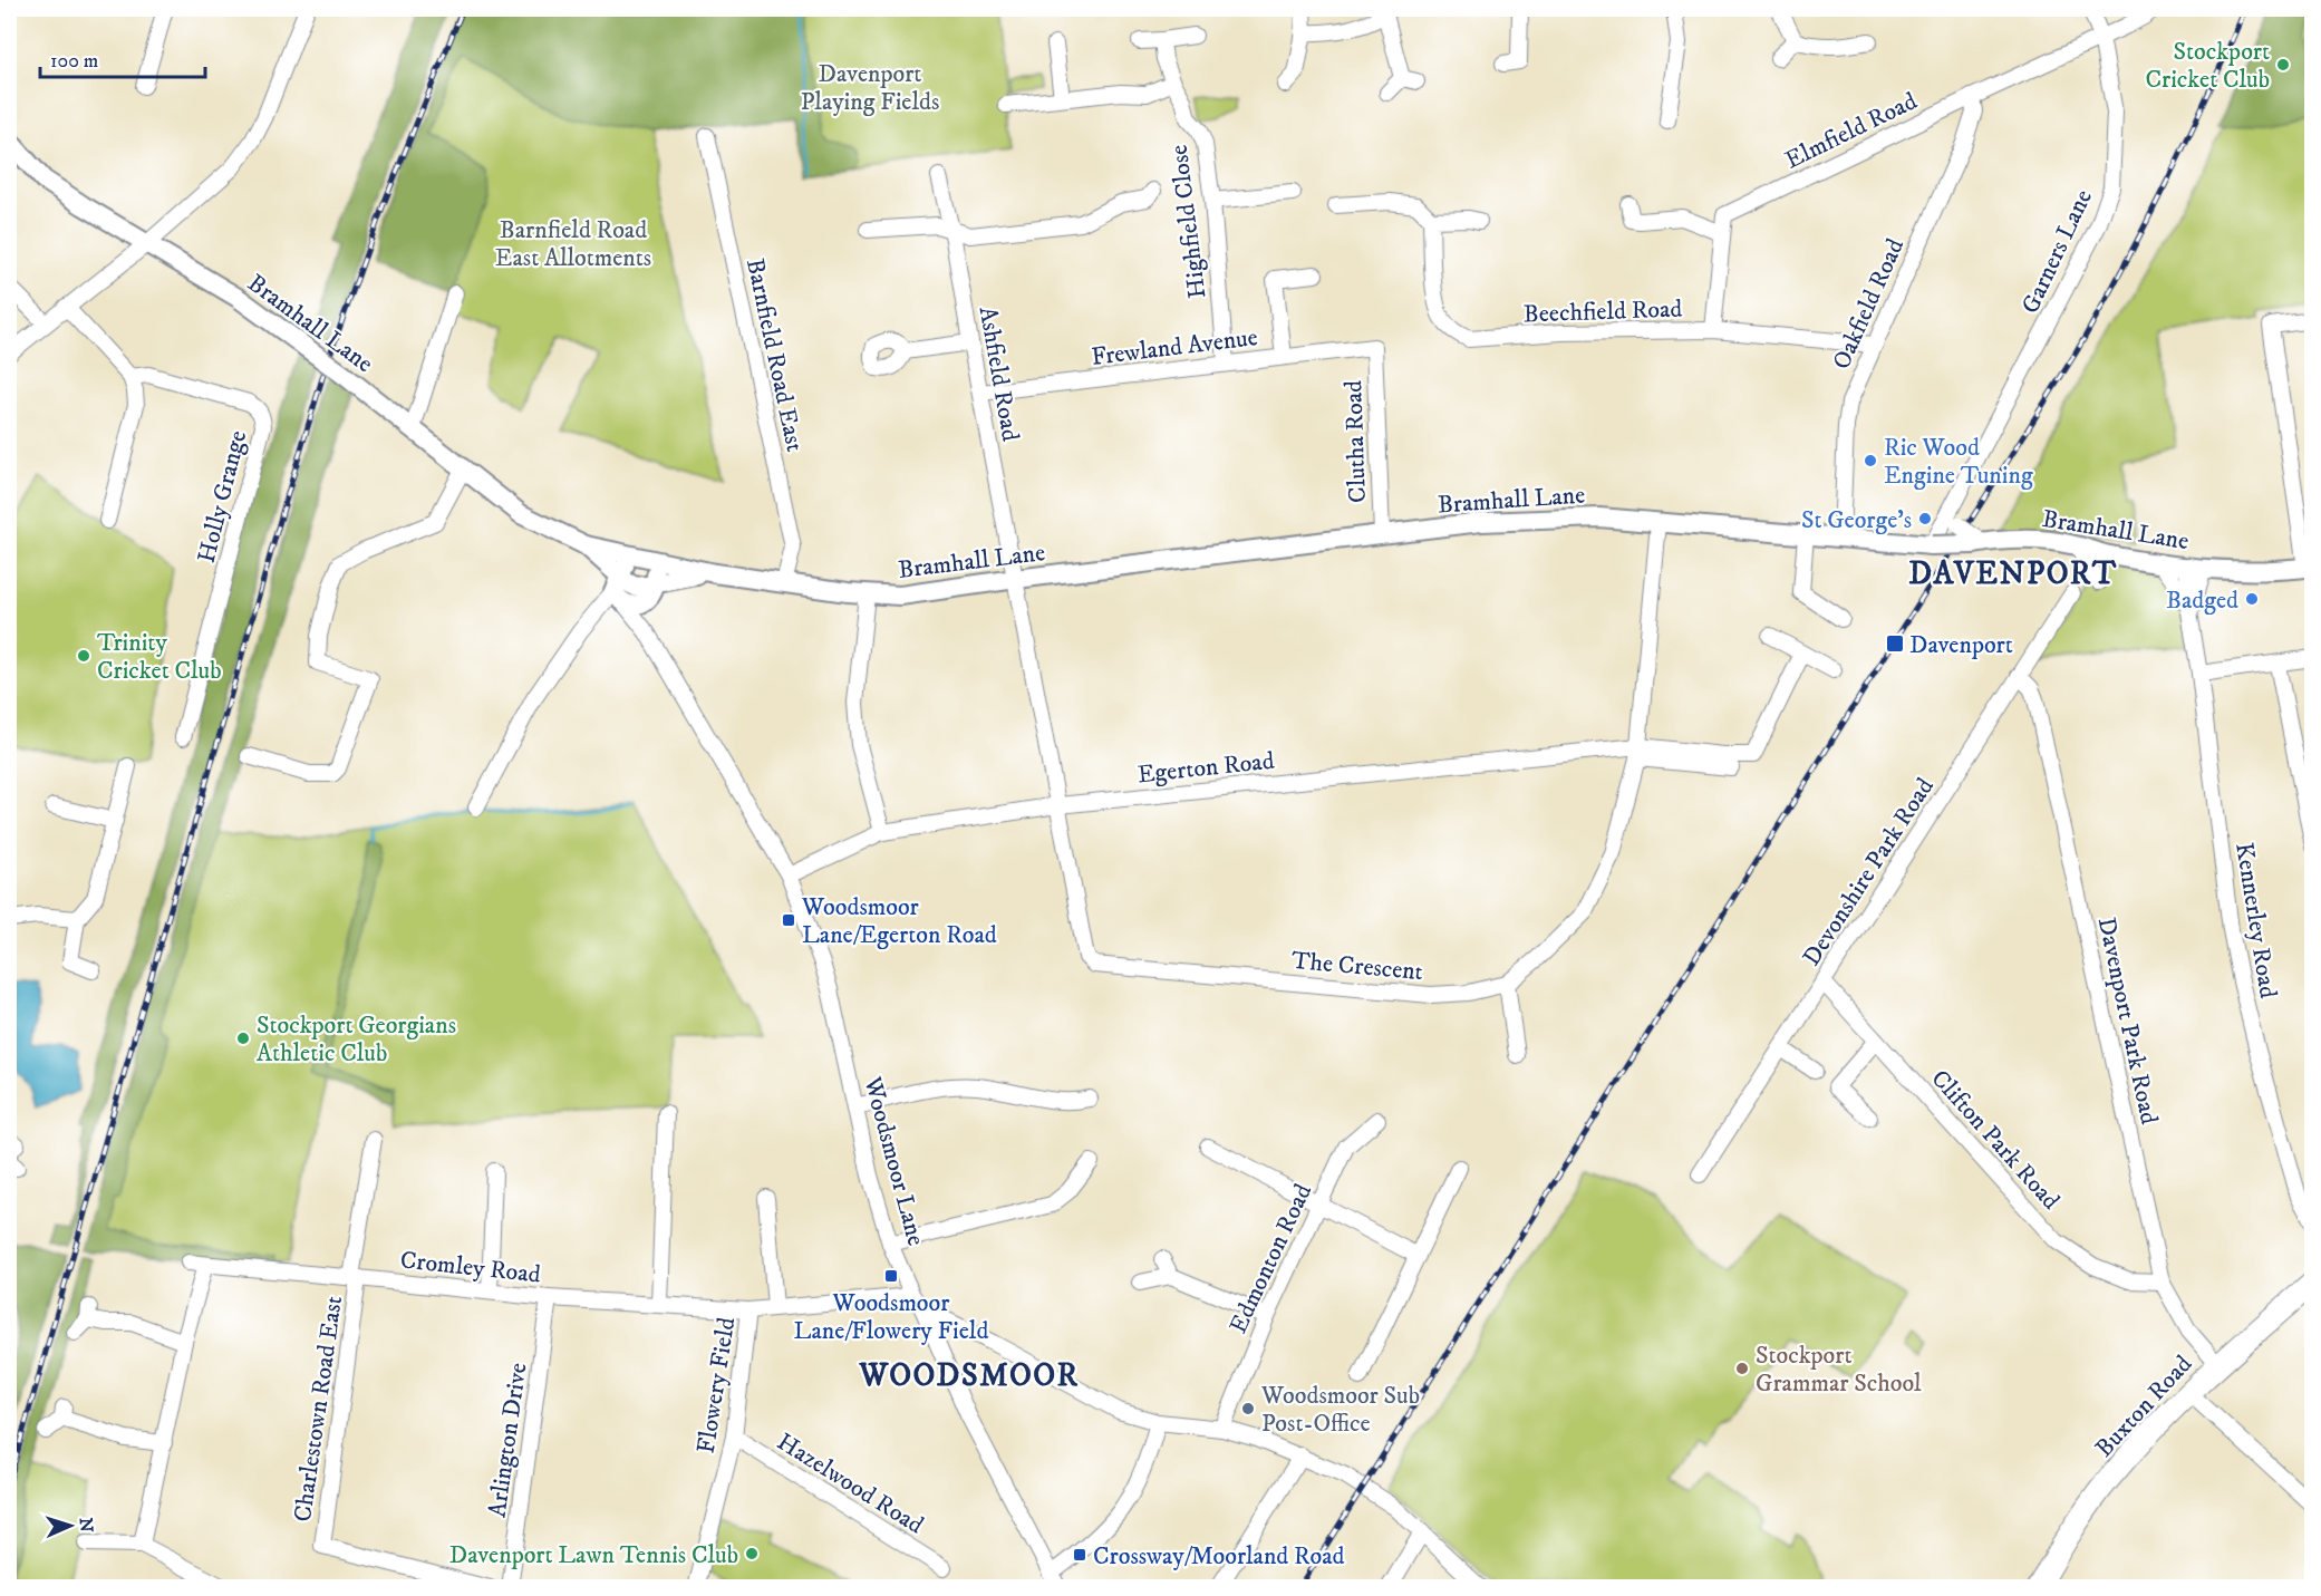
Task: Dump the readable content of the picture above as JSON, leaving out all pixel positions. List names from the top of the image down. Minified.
{"streets":{"highway":["Buxton Road"],"main road":["Bramhall Lane"],"street":["Elmfield Road","Highfield Close","Garners Lane","Oakfield Road","Beechfield Road","Frewland Avenue","Barnfield Road East","Ashfield Road","Clutha Road","Holly Grange","Egerton Road","Devonshire Park Road","Kennerley Road","The Crescent","Davenport Park Road","Clifton Park Road","Woodsmoor Lane","Edmonton Road","Cromley Road","Flowery Field","Charlestown Road East","Arlington Drive","Hazelwood Road"]},"crossings":[["Elmfield Road","Garners Lane"],["Elmfield Road","Oakfield Road"],["Elmfield Road","Beechfield Road"],["Highfield Close","Frewland Avenue"],["Garners Lane","Bramhall Lane"],["Oakfield Road","Beechfield Road"],["Oakfield Road","Bramhall Lane"],["Bramhall Lane","Barnfield Road East"],["Bramhall Lane","Ashfield Road"],["Bramhall Lane","Clutha Road"],["Bramhall Lane","The Crescent"],["Bramhall Lane","Woodsmoor Lane"],["Frewland Avenue","Ashfield Road"],["Frewland Avenue","Clutha Road"],["Ashfield Road","The Crescent"],["Egerton Road","The Crescent"],["Egerton Road","Woodsmoor Lane"],["Devonshire Park Road","Davenport Park Road"],["Devonshire Park Road","Clifton Park Road"],["Davenport Park Road","Clifton Park Road"],["Davenport Park Road","Buxton Road"],["Woodsmoor Lane","Edmonton Road"],["Woodsmoor Lane","Flowery Field"],["Cromley Road","Flowery Field"],["Cromley Road","Charlestown Road East"],["Cromley Road","Arlington Drive"],["Flowery Field","Hazelwood Road"]],"districts":["DAVENPORT","WOODSMOOR"],"parks":["Davenport Playing Fields","Barnfield Road East Allotments"],"places":{"other":["Stockport Cricket Club","Ric Wood Engine Tuning","St George's","Badged","Trinity Cricket Club","Stockport Georgians Athletic Club","Stockport Grammar School","Woodsmoor Sub Post-Office","Davenport Lawn Tennis Club"],"transit":["Davenport","Woodsmoor Lane/Egerton Road","Woodsmoor Lane/Flowery Field","Crossway/Moorland Road"]},"scale_bar":"100 m","north":"right"}
